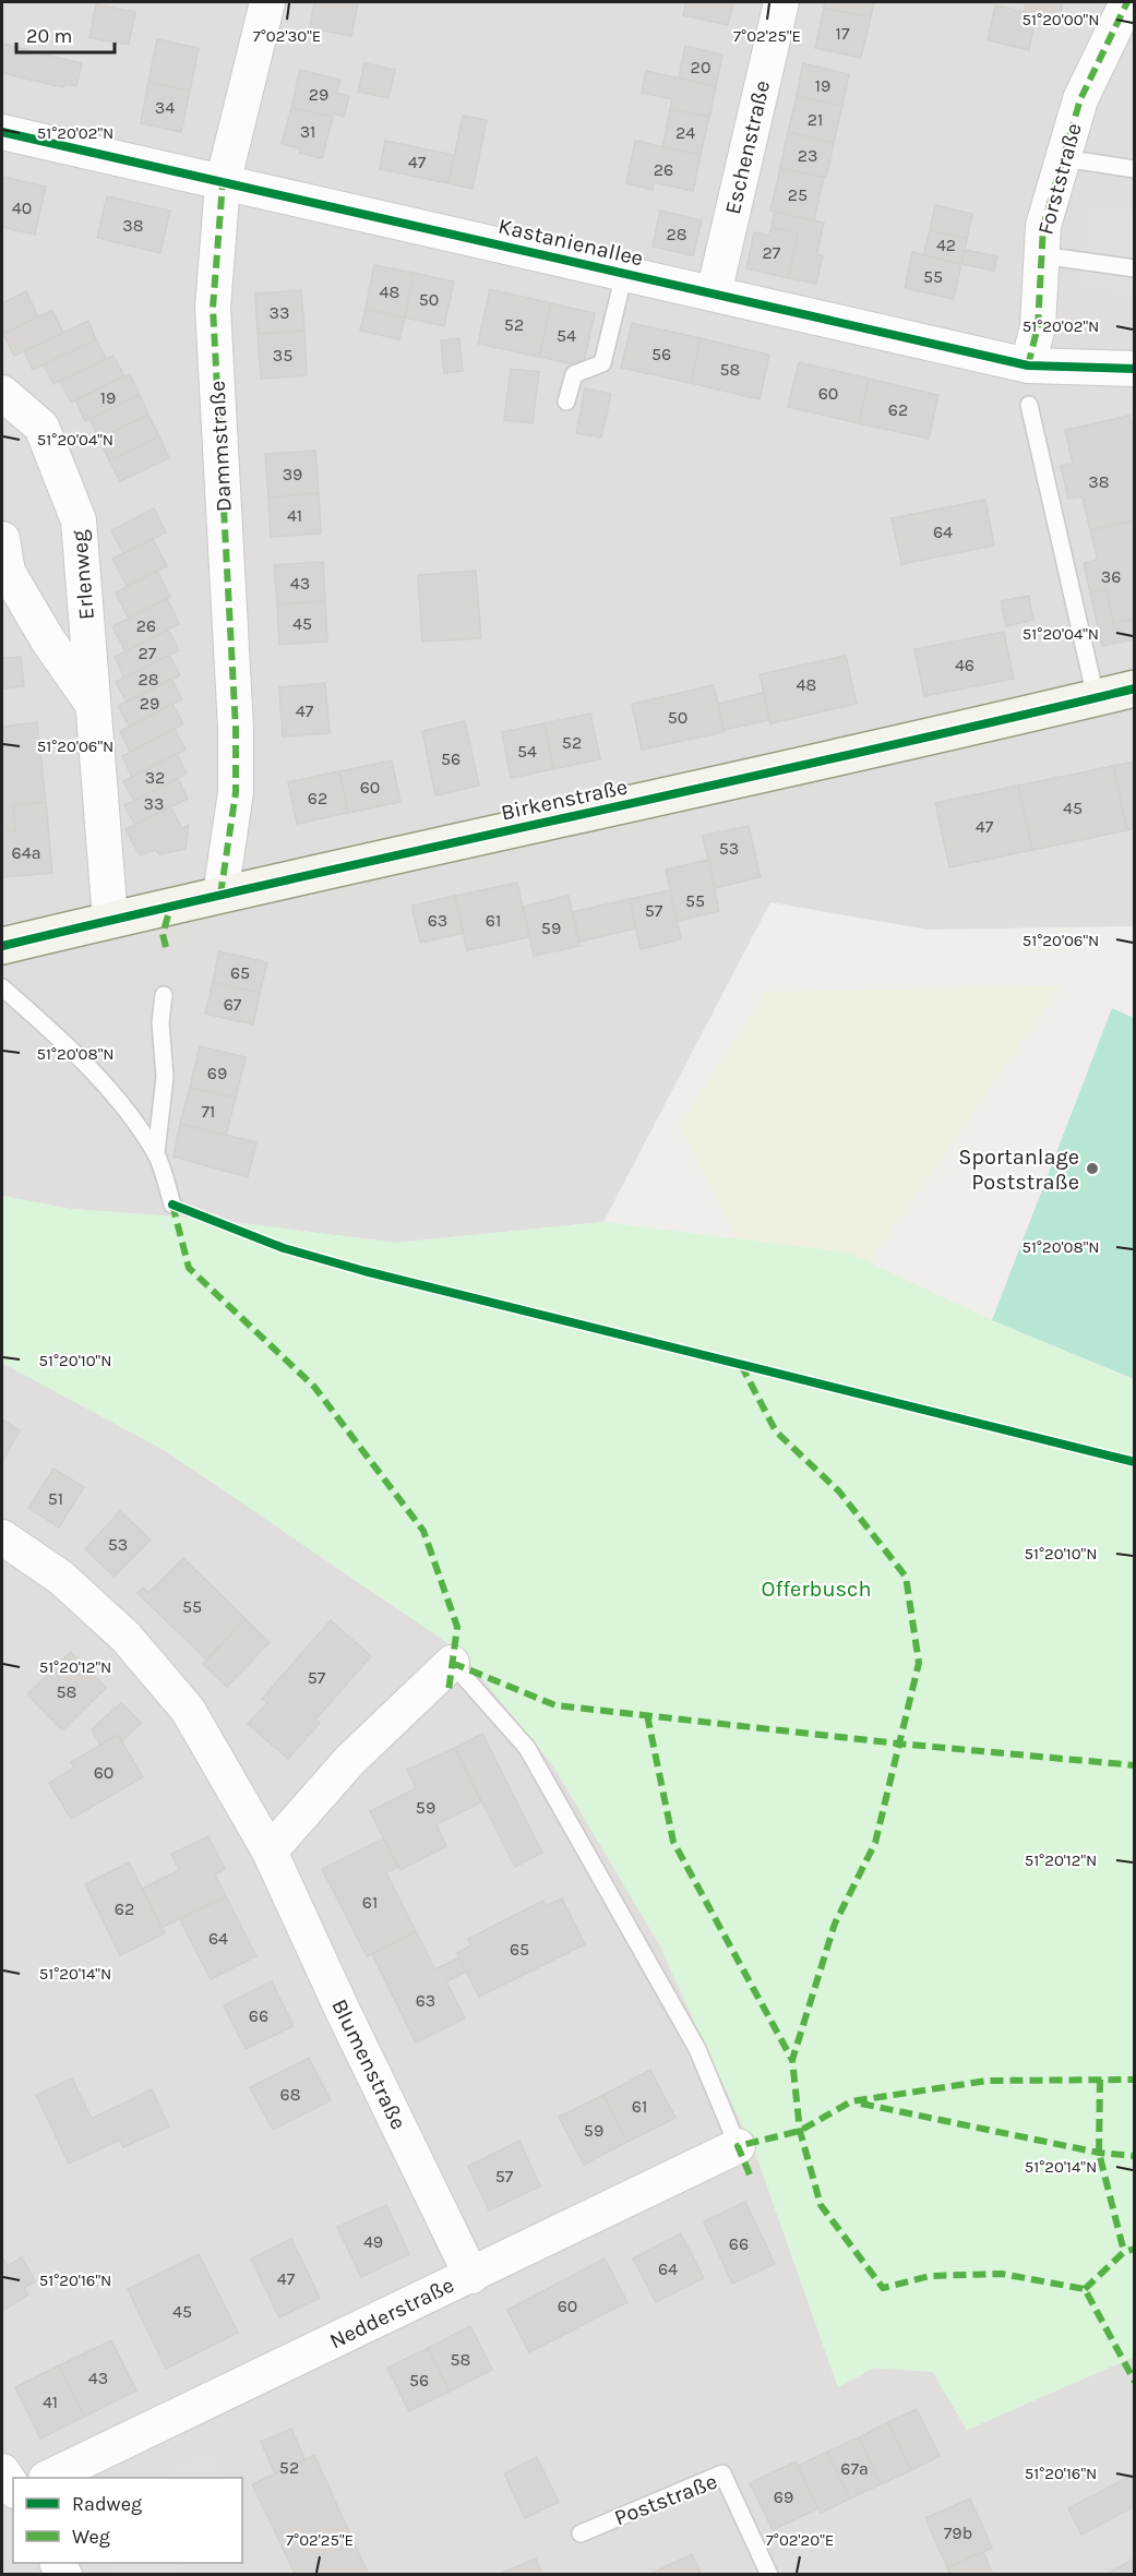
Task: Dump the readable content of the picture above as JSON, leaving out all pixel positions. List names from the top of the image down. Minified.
{"streets":{"street":["Eschenstraße","Forststraße","Kastanienallee","Dammstraße","Erlenweg","Birkenstraße","Blumenstraße","Nedderstraße"],"lane":["Poststraße"]},"crossings":[["Eschenstraße","Kastanienallee"],["Forststraße","Kastanienallee"],["Kastanienallee","Dammstraße"],["Dammstraße","Birkenstraße"],["Erlenweg","Birkenstraße"],["Blumenstraße","Nedderstraße"]],"parks":["Offerbusch"],"places":["Sportanlage Poststraße"],"house_numbers":["17","20","19","29","34","21","31","24","23","47","26","25","40","38","28","42","27","55","48","50","33","52","54","56","35","58","60","19","62","39","38","41","64","36","43","45","26","27","46","28","48","29","47","50","52","54","56","32","60","62","33","45","47","53","64a","55","57","63","61","59","65","67","69","71","51","53","55","57","58","60","59","61","62","64","65","63","66","68","61","59","57","49","66","64","47","60","45","58","43","56","41","52","67a","69","79b"],"legend":["Radweg","Weg"],"scale_bar":"20 m","coordinates":["51°20'00\"N","7°02'30\"E","7°02'25\"E","51°20'02\"N","51°20'04\"N","51°20'06\"N","51°20'08\"N","51°20'10\"N","51°20'12\"N","51°20'14\"N","51°20'16\"N","7°02'20\"E"]}
